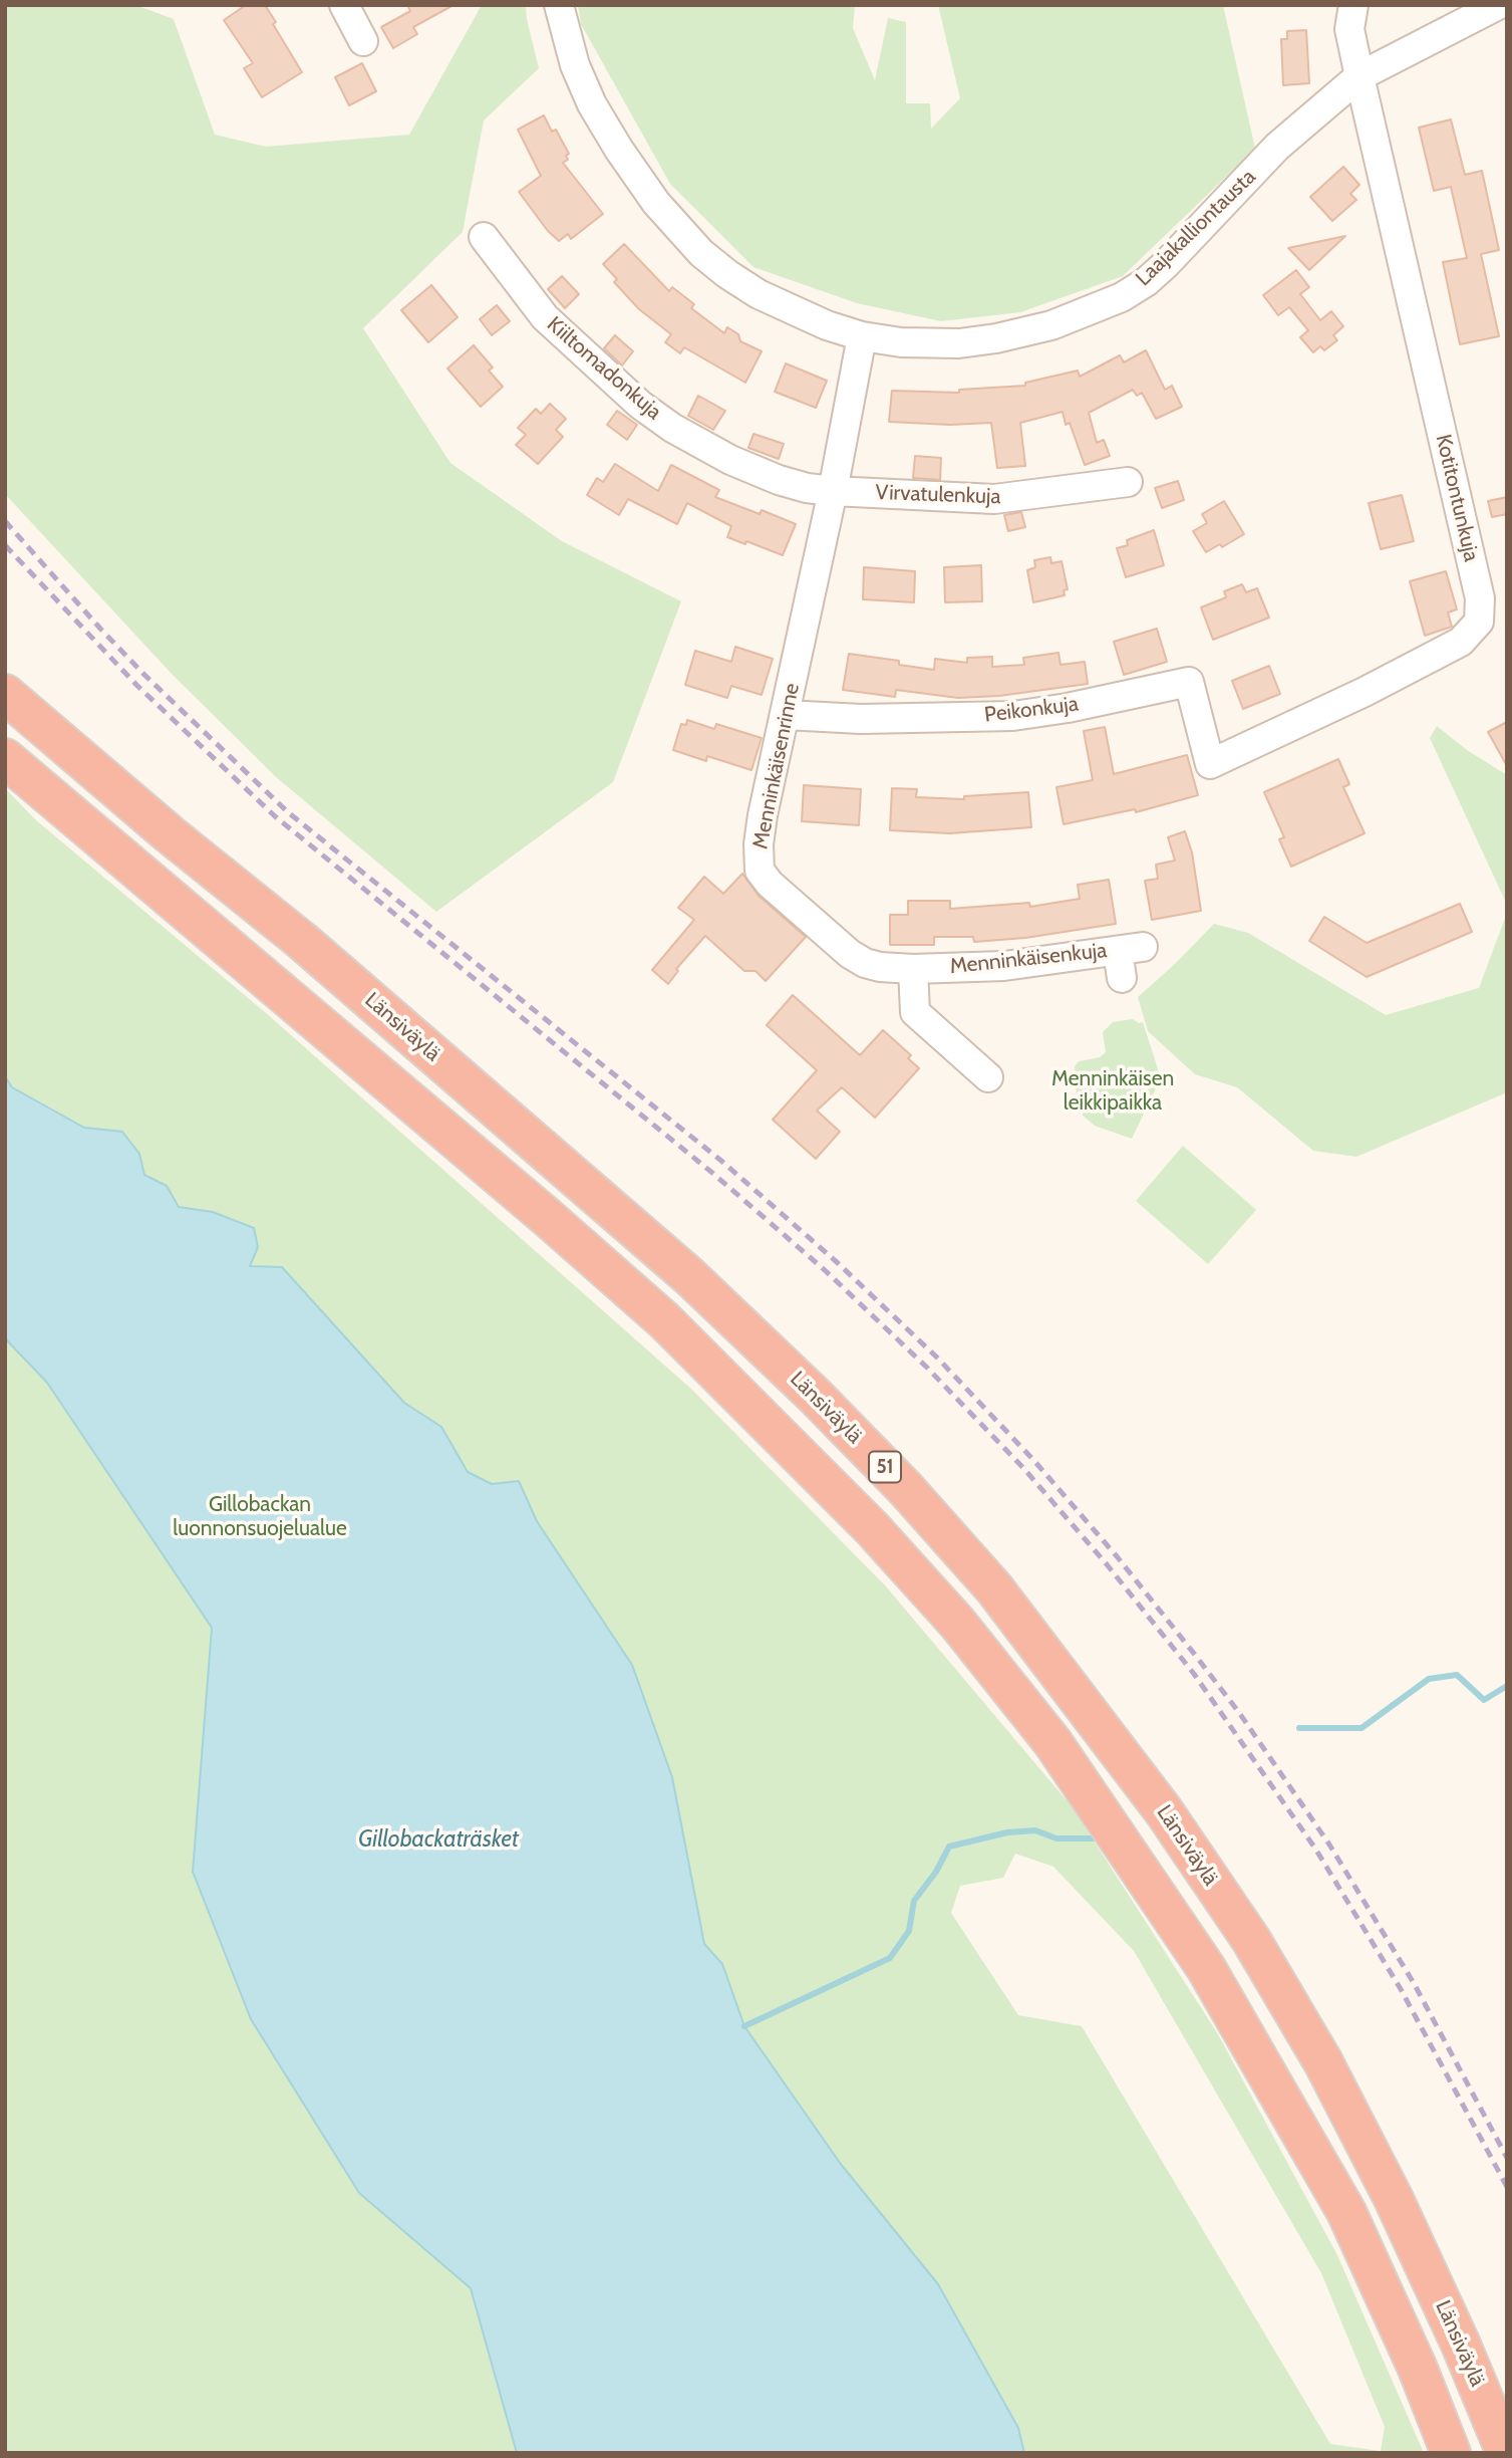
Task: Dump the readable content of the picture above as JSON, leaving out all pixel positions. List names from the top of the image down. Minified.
{"streets":{"highway":["Länsiväylä","51"],"street":["Laajakalliontausta","Kiiltomadonkuja","Virvatulenkuja","Kotitontunkuja","Peikonkuja","Menninkäisenrinne","Menninkäisenkuja"]},"crossings":[["Laajakalliontausta","Kotitontunkuja"],["Laajakalliontausta","Menninkäisenrinne"],["Kiiltomadonkuja","Virvatulenkuja"],["Kiiltomadonkuja","Menninkäisenrinne"],["Virvatulenkuja","Menninkäisenrinne"],["Kotitontunkuja","Peikonkuja"],["Peikonkuja","Menninkäisenrinne"],["Menninkäisenrinne","Menninkäisenkuja"]],"water":["Gillobackaträsket"],"parks":["Menninkäisen leikkipaikka","Gillobackan luonnonsuojelualue"]}
